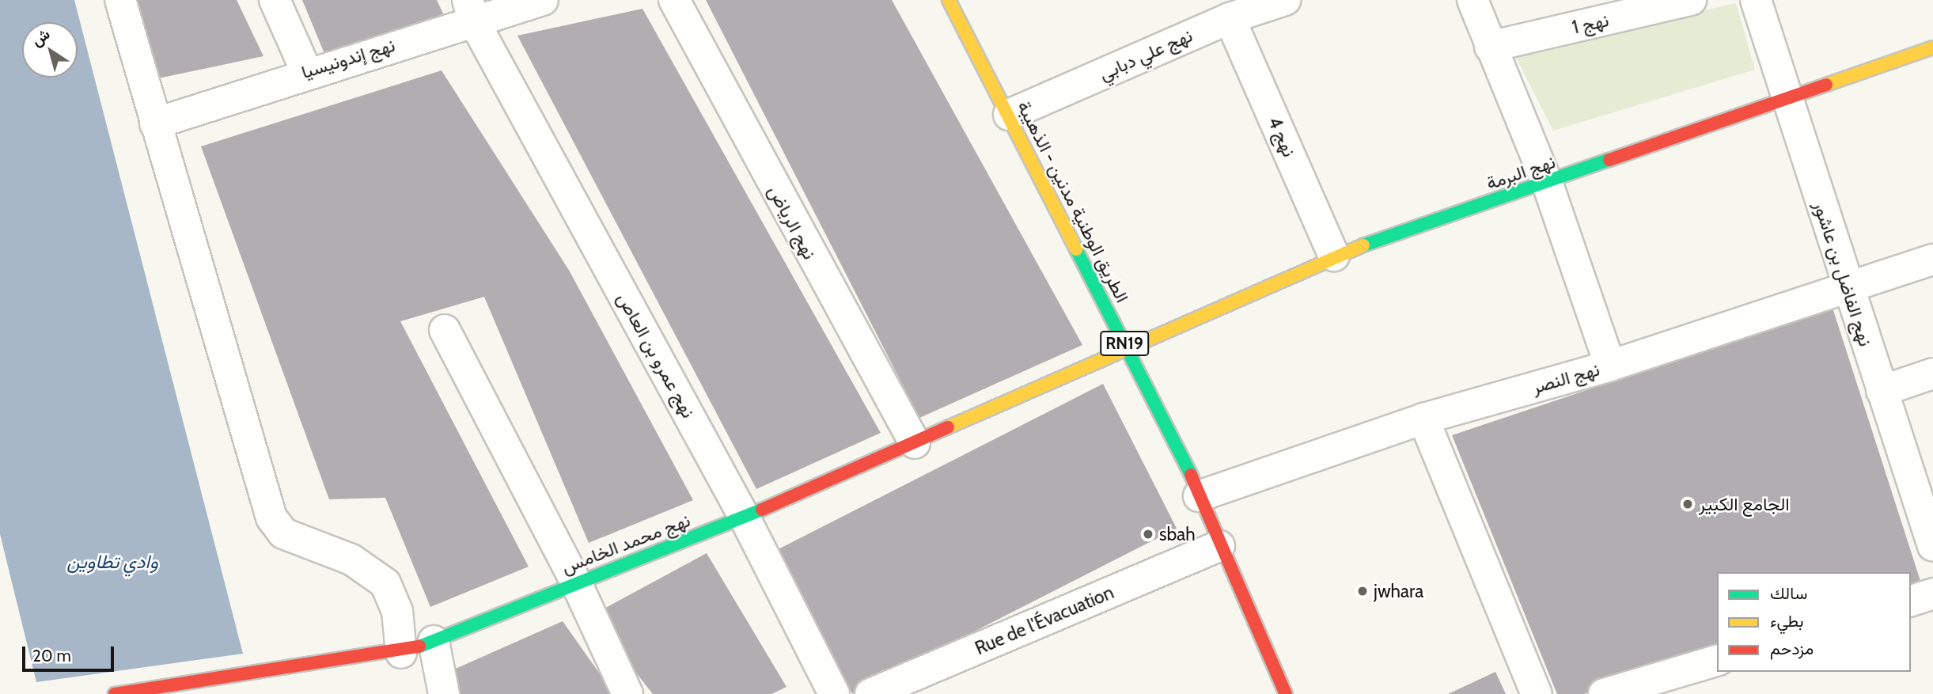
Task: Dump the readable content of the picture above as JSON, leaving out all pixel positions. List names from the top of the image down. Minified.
{"streets":{"street":["نهج 1","نهج علي دبابي","نهج إندونيسيا","نهج 4","نهج البرمة","الطريق الوطنية مدنين - الذهيبة","نهج الرياض","نهج الفاضل بن عاشور","RN19","نهج عمرو بن العاص","نهج النصر","نهج محمد الخامس","Rue de l'Évacuation"]},"crossings":[["نهج علي دبابي","نهج 4"],["نهج علي دبابي","الطريق الوطنية مدنين - الذهيبة"],["نهج إندونيسيا","نهج عمرو بن العاص"],["نهج 4","نهج البرمة"],["نهج البرمة","الطريق الوطنية مدنين - الذهيبة"],["نهج البرمة","نهج الفاضل بن عاشور"],["نهج البرمة","نهج محمد الخامس"],["الطريق الوطنية مدنين - الذهيبة","نهج النصر"],["الطريق الوطنية مدنين - الذهيبة","نهج محمد الخامس"],["الطريق الوطنية مدنين - الذهيبة","Rue de l'Évacuation"],["نهج الرياض","نهج محمد الخامس"],["نهج الفاضل بن عاشور","نهج النصر"],["نهج عمرو بن العاص","نهج محمد الخامس"]],"water":["وادي تطاوين"],"places":["الجامع الكبير","sbah","jwhara"],"legend":["سالك","بطيء","مزدحم"],"scale_bar":"20 m","north":"top left"}
